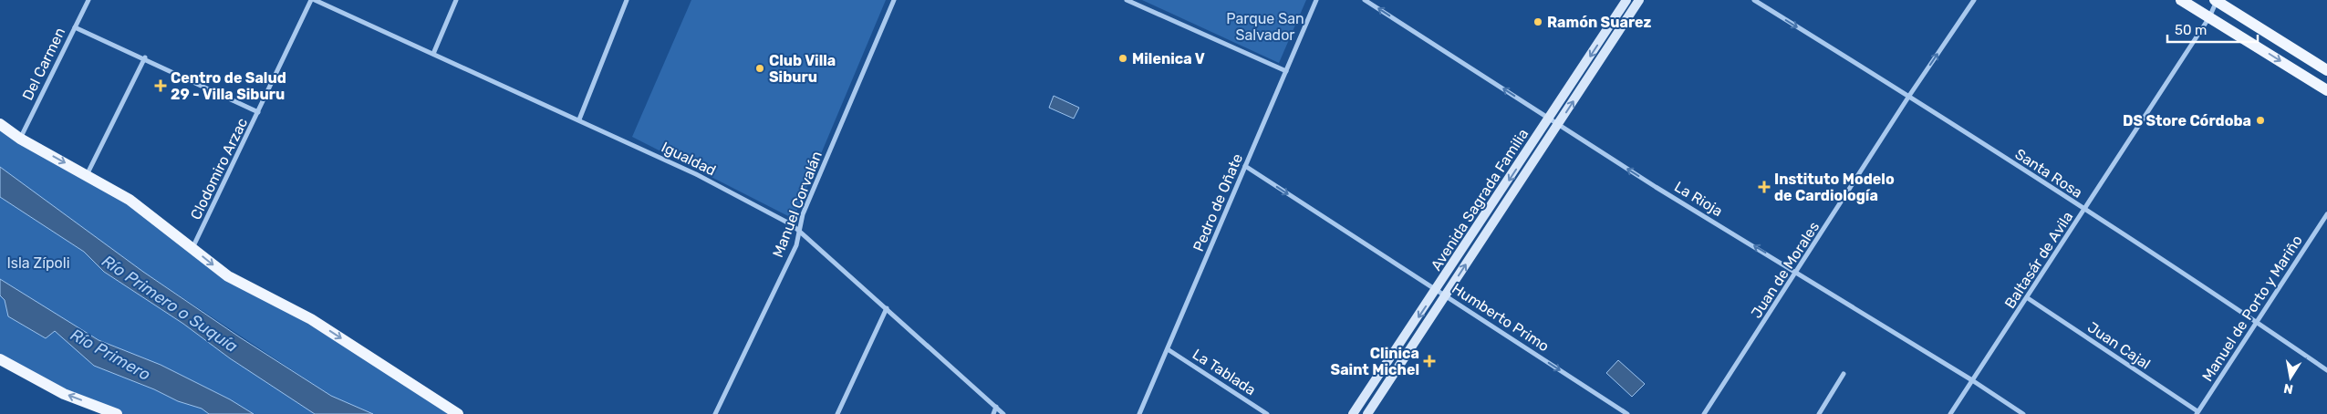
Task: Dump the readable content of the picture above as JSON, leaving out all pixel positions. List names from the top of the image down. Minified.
{"streets":{"main road":["Avenida Sagrada Familia"],"street":["Del Carmen","Igualdad","Clodomiro Arzac","Santa Rosa","La Rioja","Pedro de Oñate","Manuel Corvalán","Baltasár de Avila","Juan de Morales","Manuel de Porto y Mariño","Humberto Primo","Juan Cajal","La Tablada"]},"crossings":[["Igualdad","Clodomiro Arzac"],["Igualdad","Manuel Corvalán"],["Santa Rosa","Baltasár de Avila"],["Santa Rosa","Juan de Morales"],["Santa Rosa","Manuel de Porto y Mariño"],["La Rioja","Avenida Sagrada Familia"],["La Rioja","Baltasár de Avila"],["La Rioja","Juan de Morales"],["Avenida Sagrada Familia","Humberto Primo"],["Pedro de Oñate","Humberto Primo"],["Pedro de Oñate","La Tablada"],["Baltasár de Avila","Juan Cajal"],["Manuel de Porto y Mariño","Juan Cajal"]],"one_way":["La Rioja","Humberto Primo"],"water":["Río Primero o Suquía","Río Primero"],"parks":["Parque San Salvador","Isla Zípoli"],"places":{"other":["Ramón Suarez","Milenica V","Club Villa Siburu","DS Store Córdoba"],"health":["Centro de Salud 29 - Villa Siburu","Instituto Modelo de Cardiología","Clinica Saint Michel"]},"scale_bar":"50 m","north":"bottom"}
